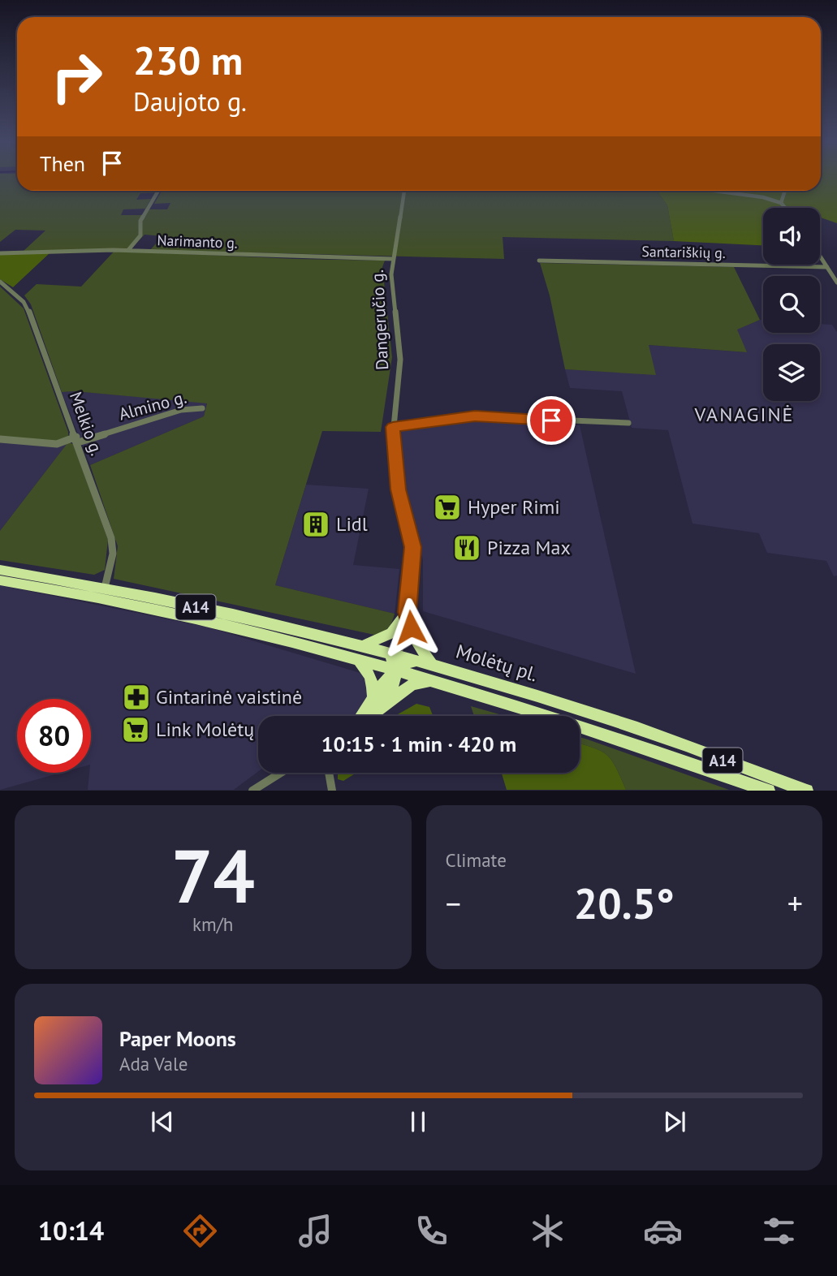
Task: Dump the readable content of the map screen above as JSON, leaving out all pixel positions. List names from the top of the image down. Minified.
{"streets":{"highway":["A14","Molėtų pl."],"street":["Narimanto g.","Santariškių g.","Dangeručio g.","Almino g.","Melkio g."]},"crossings":[["Narimanto g.","Dangeručio g."],["Dangeručio g.","Molėtų pl."],["Almino g.","Melkio g."],["Melkio g.","Molėtų pl."]],"districts":["VANAGINĖ"],"places":{"supermarket":["Hyper Rimi","Link Molėtų"],"building":["Lidl"],"restaurant":["Pizza Max"],"pharmacy":["Gintarinė vaistinė"]},"page":{"turn":["230 m","Daujoto g."],"then":"Then","limit":"80","trip":"10:15 · 1 min · 420 m","tile":[["74","km/h"],"Climate"],"heat":["−","20.5°","+"],"song":["Paper Moons","Ada Vale"],"tabs":"10:14"}}
